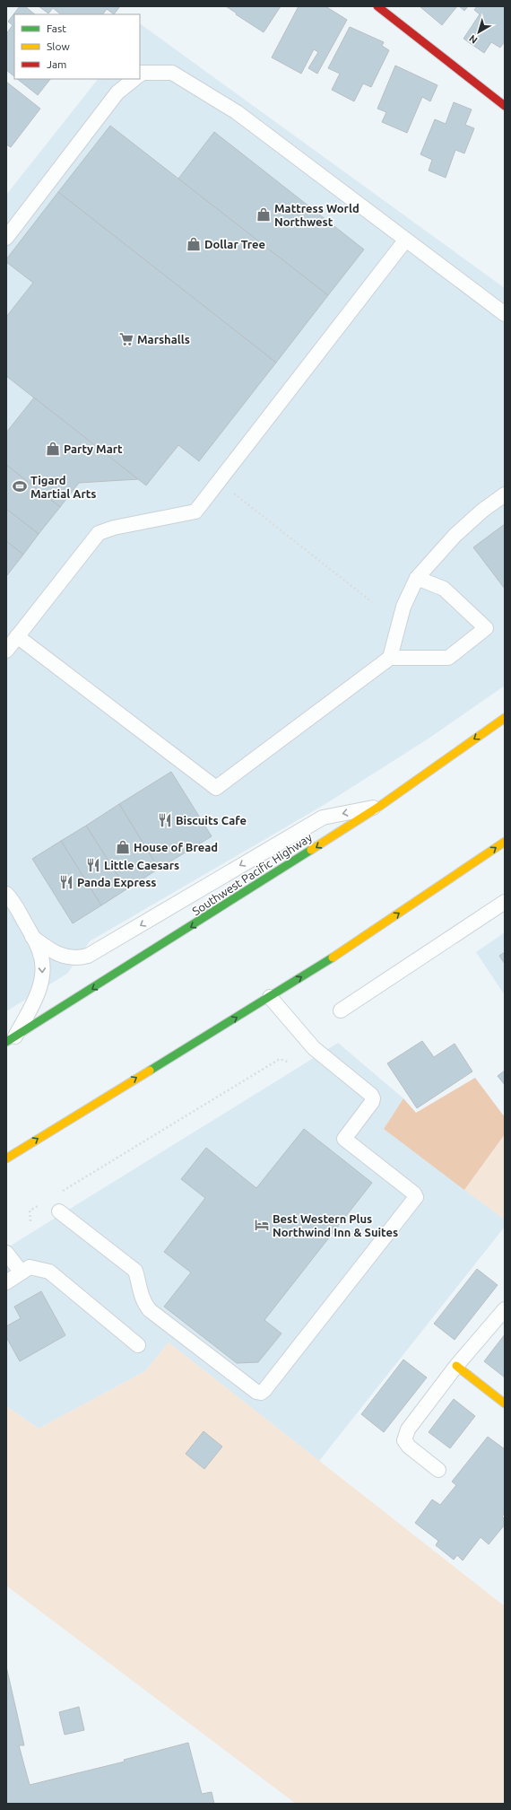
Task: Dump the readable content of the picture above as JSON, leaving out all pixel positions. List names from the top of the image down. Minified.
{"streets":{"main road":["Southwest Pacific Highway"]},"one_way":["Southwest Pacific Highway"],"places":{"shop":["Mattress World Northwest","Dollar Tree","Party Mart","House of Bread"],"supermarket":["Marshalls"],"sports":["Tigard Martial Arts"],"restaurant":["Biscuits Cafe","Little Caesars","Panda Express"],"hotel":["Best Western Plus Northwind Inn & Suites"]},"legend":["Fast","Slow","Jam"],"north":"bottom left"}
